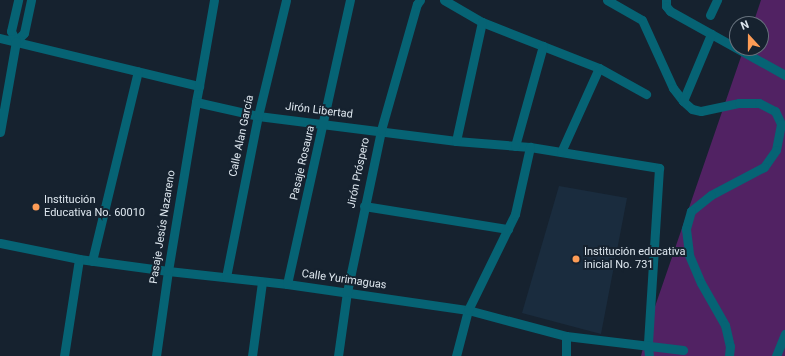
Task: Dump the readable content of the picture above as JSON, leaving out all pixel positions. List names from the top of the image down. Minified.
{"streets":{"street":["Jirón Libertad","Calle Alan García","Pasaje Rosaura","Jirón Próspero","Pasaje Jesús Nazareno","Calle Yurimaguas"]},"crossings":[["Jirón Libertad","Calle Alan García"],["Jirón Libertad","Pasaje Rosaura"],["Jirón Libertad","Jirón Próspero"],["Jirón Libertad","Pasaje Jesús Nazareno"],["Jirón Libertad","Calle Yurimaguas"],["Calle Alan García","Calle Yurimaguas"],["Pasaje Rosaura","Calle Yurimaguas"],["Jirón Próspero","Calle Yurimaguas"],["Pasaje Jesús Nazareno","Calle Yurimaguas"]],"places":["Institución Educativa No. 60010","Institución educativa inicial No. 731"],"north":"top"}
